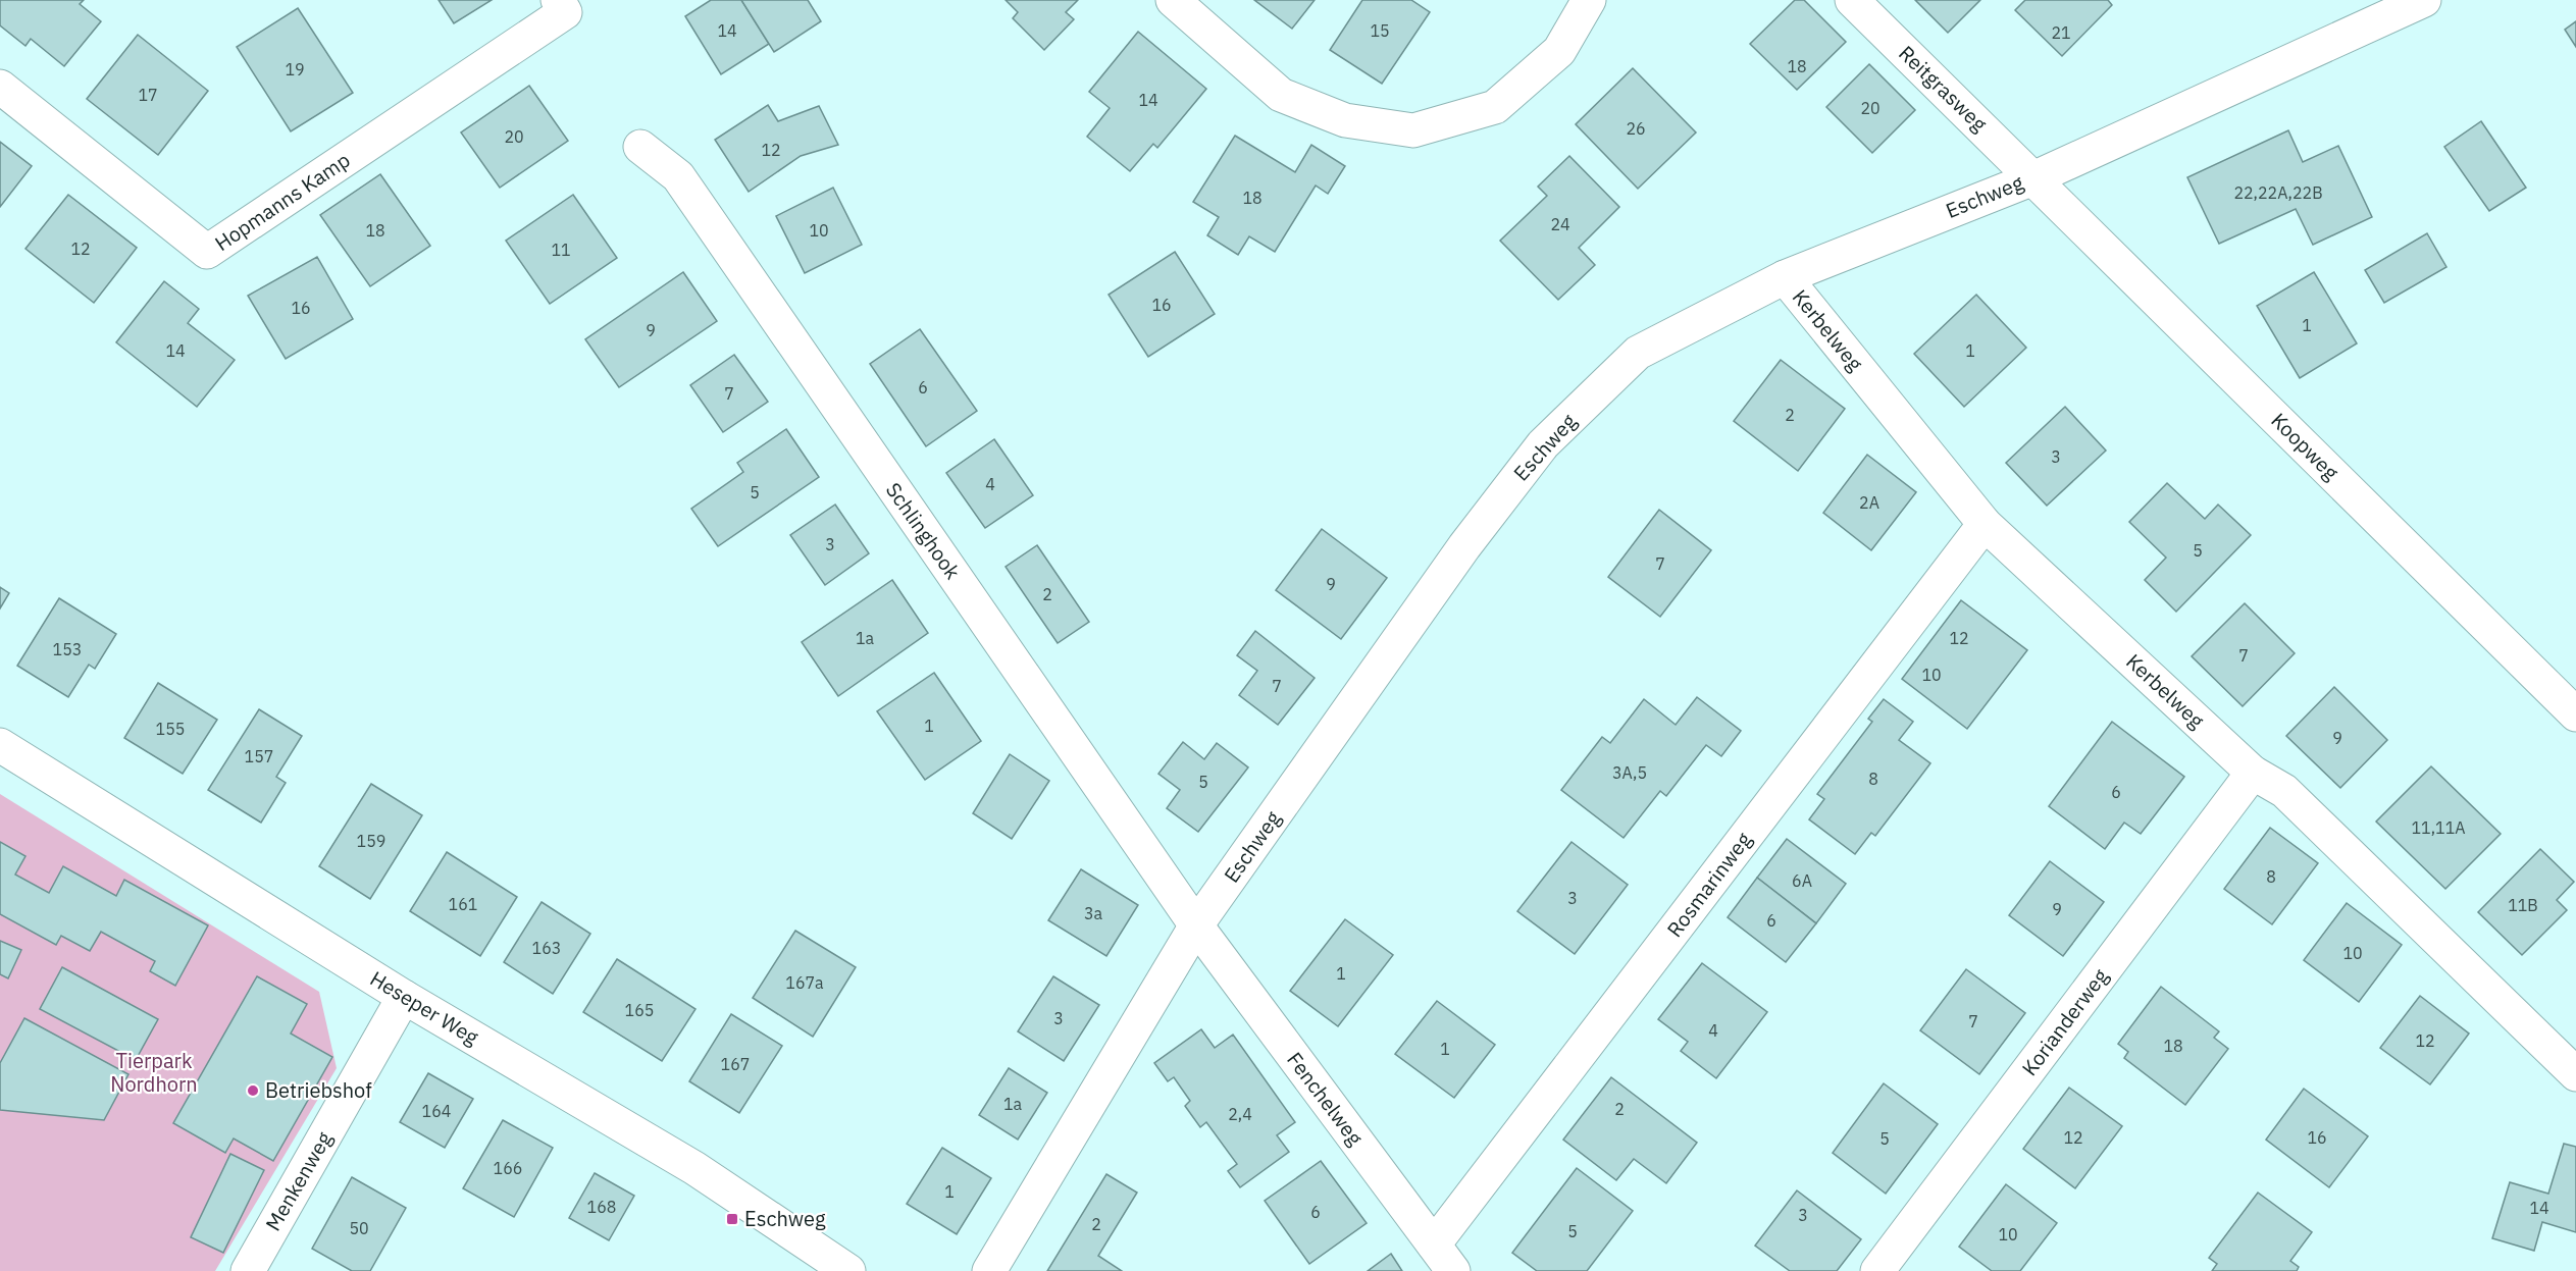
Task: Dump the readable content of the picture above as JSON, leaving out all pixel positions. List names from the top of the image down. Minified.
{"streets":{"street":["Reitgrasweg","Eschweg","Hopmanns Kamp","Kerbelweg","Koopweg","Schlinghook","Rosmarinweg","Heseper Weg","Korianderweg","Fenchelweg","Menkenweg"]},"crossings":[["Reitgrasweg","Eschweg"],["Reitgrasweg","Koopweg"],["Eschweg","Kerbelweg"],["Eschweg","Koopweg"],["Eschweg","Schlinghook"],["Eschweg","Fenchelweg"],["Kerbelweg","Rosmarinweg"],["Kerbelweg","Korianderweg"],["Schlinghook","Fenchelweg"],["Rosmarinweg","Fenchelweg"],["Heseper Weg","Menkenweg"]],"parks":["Tierpark Nordhorn"],"places":{"other":["Betriebshof"],"transit":["Eschweg"]},"house_numbers":["14","15","21","18","19","17","14","20","26","20","12","22,22A,22B","18","24","18","10","12","11","16","16","1","9","14","1","6","7","2","3","4","5","2A","3","5","7","9","2","1a","12","153","7","10","7","1","155","9","157","3A,5","8","5","6","11,11A","159","8","6A","3","161","11B","9","3a","6","163","10","1","167a","165","3","7","4","12","18","1","167","1a","2","164","2,4","12","16","5","166","1","168","14","6","3","2","50","5","10"]}
